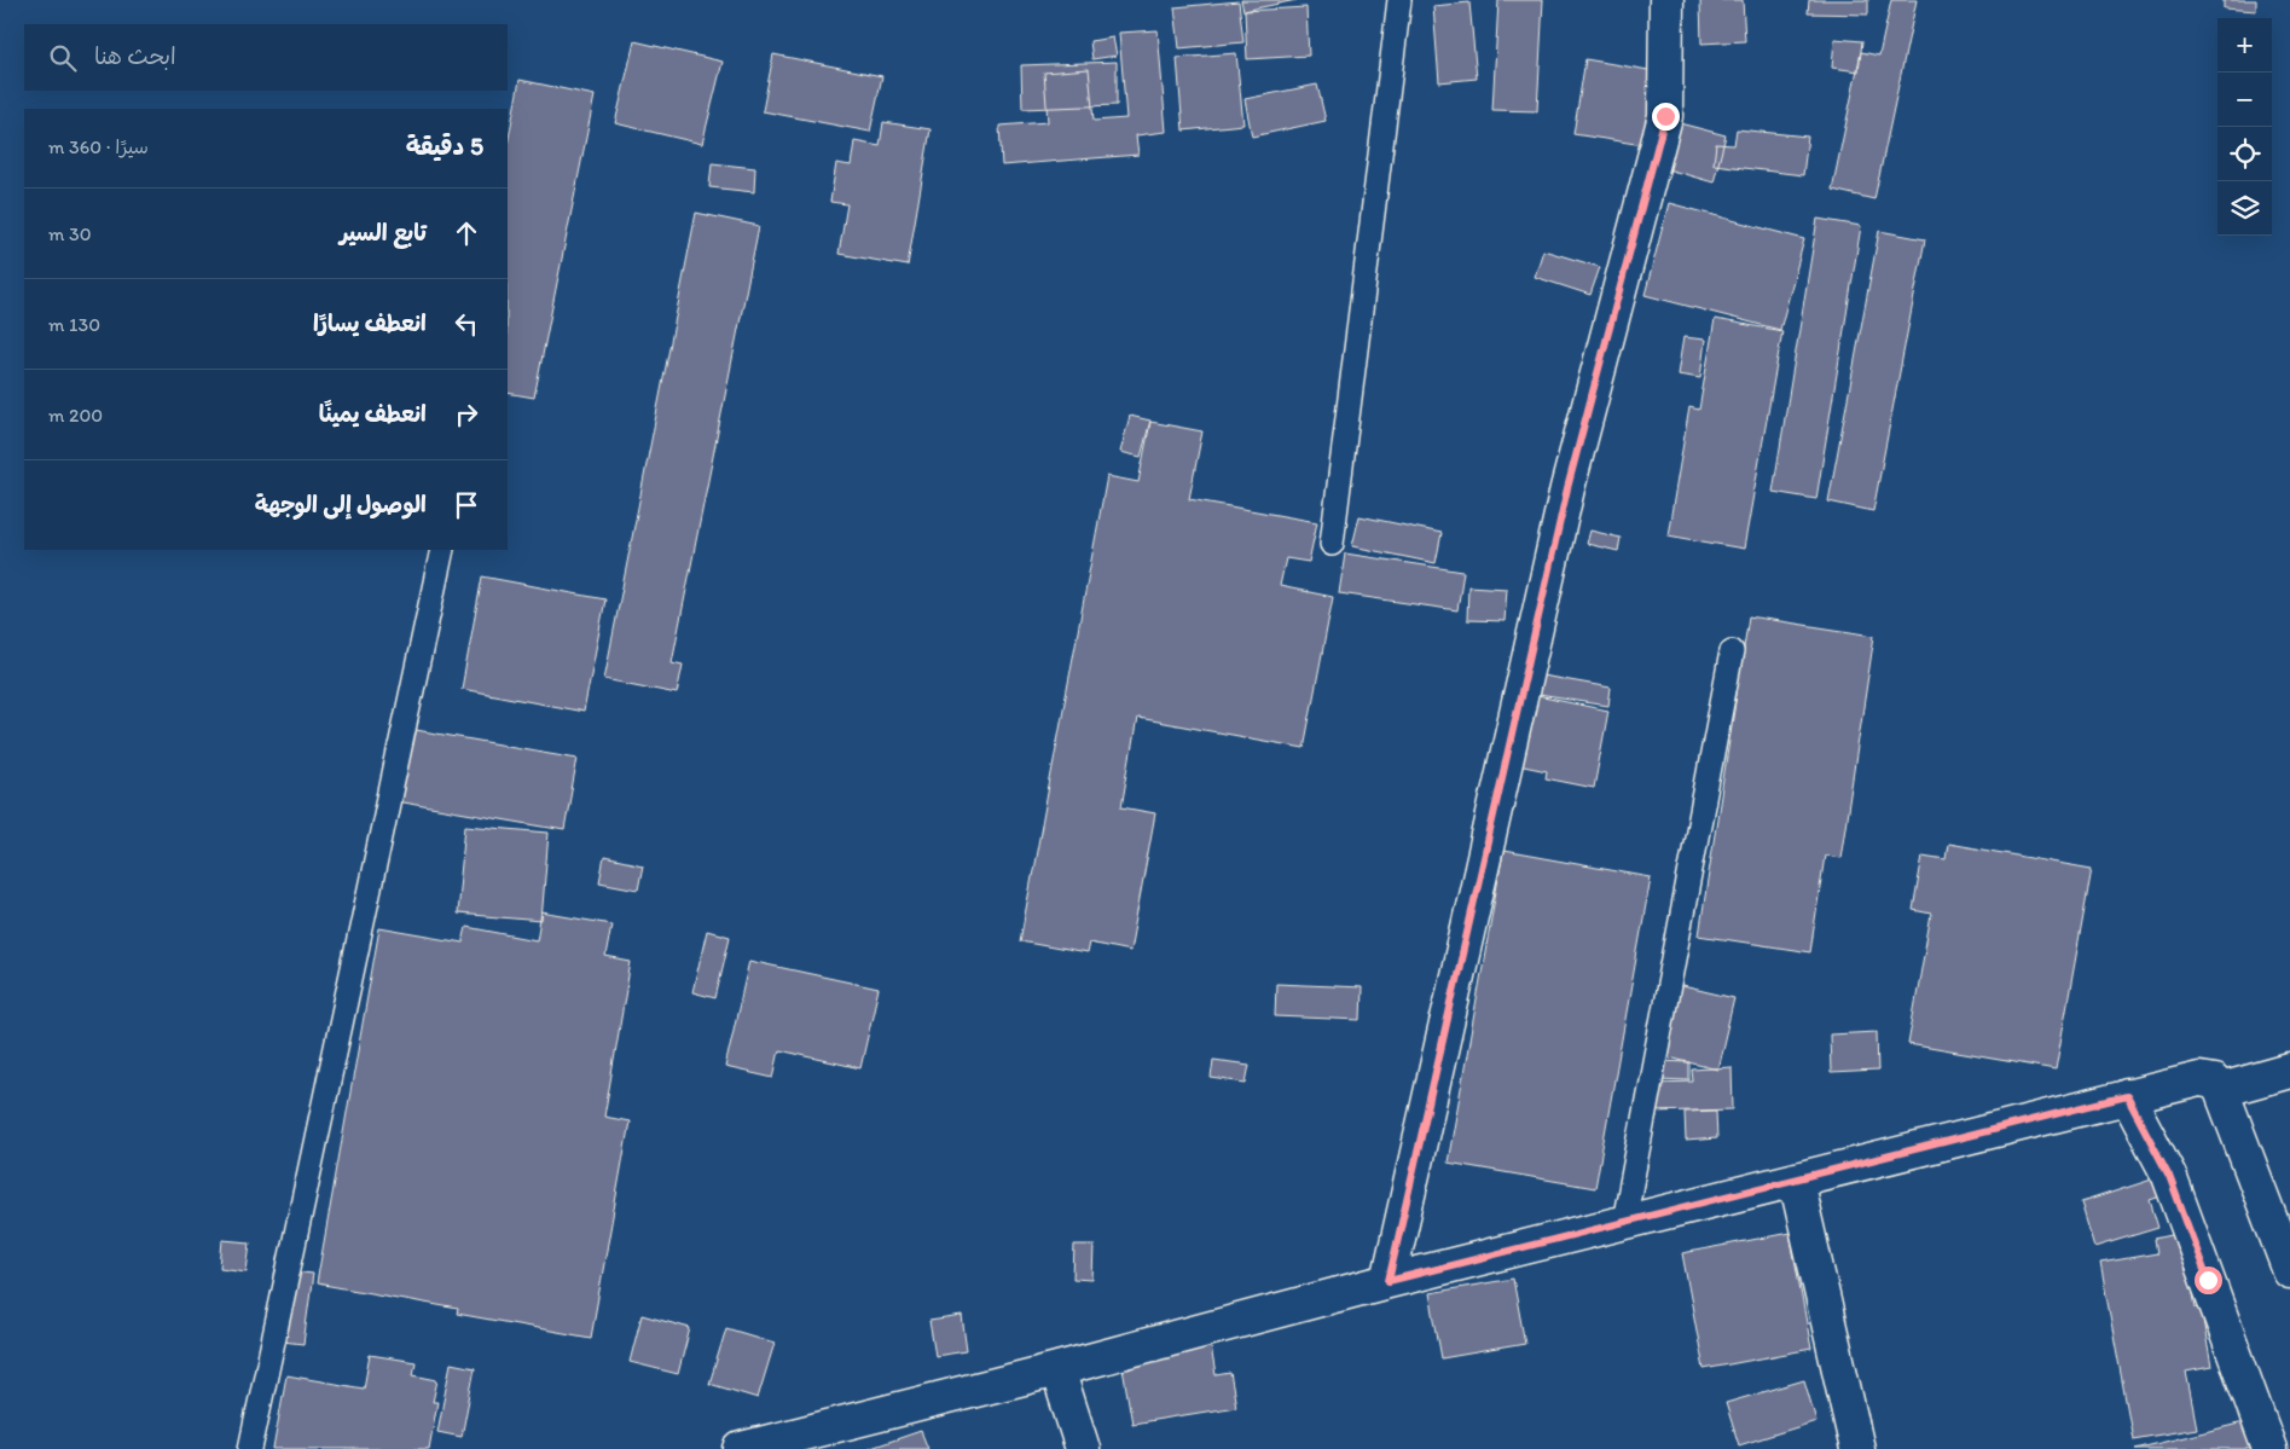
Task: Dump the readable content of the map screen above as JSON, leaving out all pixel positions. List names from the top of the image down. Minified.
{"page":{"map_buttons":["+","−"],"search":"ابحث هنا","heading":["5 دقيقة","سيرًا · 360 m"],"list":[["تابع السير","30 m"],["انعطف يسارًا","130 m"],["انعطف يمينًا","200 m"],"الوصول إلى الوجهة"]}}
